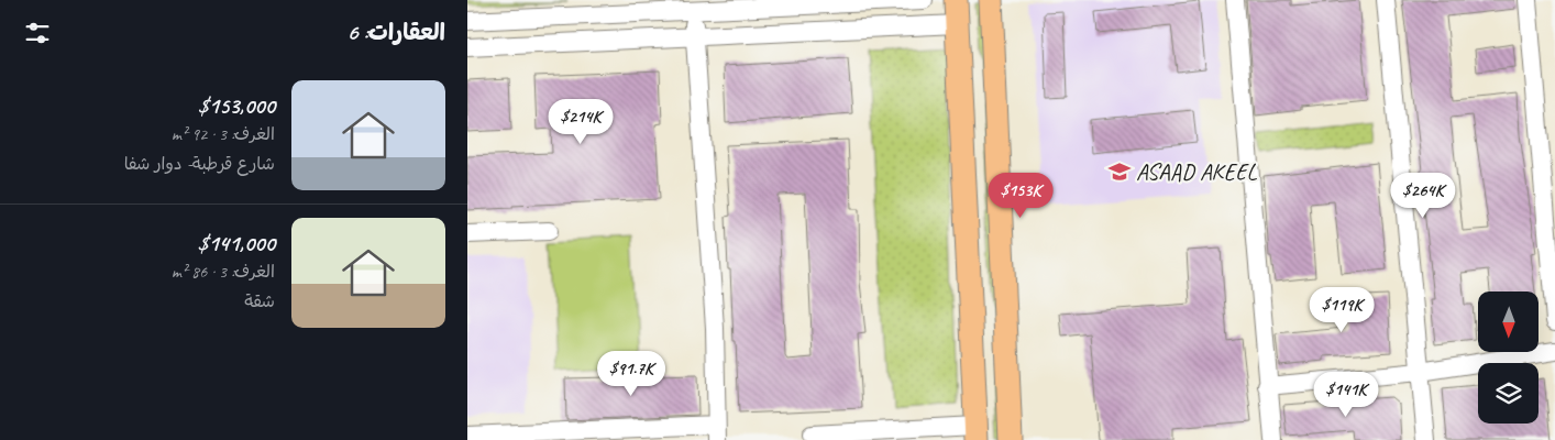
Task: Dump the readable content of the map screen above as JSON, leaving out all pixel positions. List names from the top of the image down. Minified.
{"places":{"school or university":["ASAAD AKEEL"]},"north":"bottom","page":{"heading":"العقارات: 6","list":[{"name":"$153,000","note":"الغرف: 3 · 92 m² · شارع قرطبة- دوار شفا"},{"name":"$141,000","note":"الغرف: 3 · 86 m² · شقة"}],"price":["$214K","$153K","$264K","$119K","$91.7K","$141K"]}}
